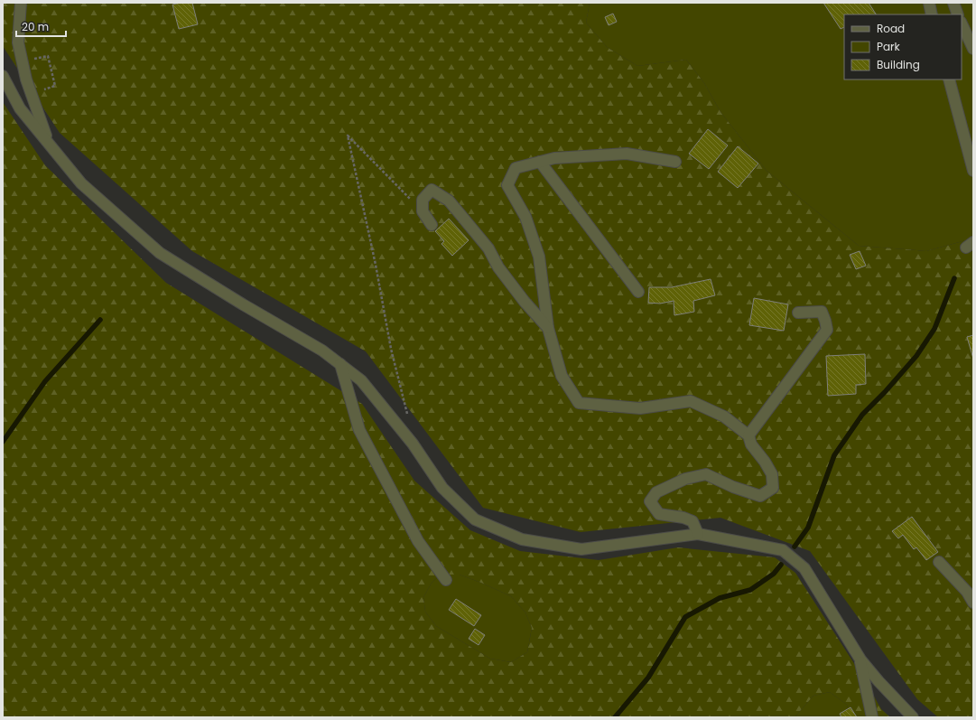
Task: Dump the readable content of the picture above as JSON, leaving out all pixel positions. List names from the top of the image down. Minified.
{"legend":["Road","Park","Building"],"scale_bar":"20 m"}
